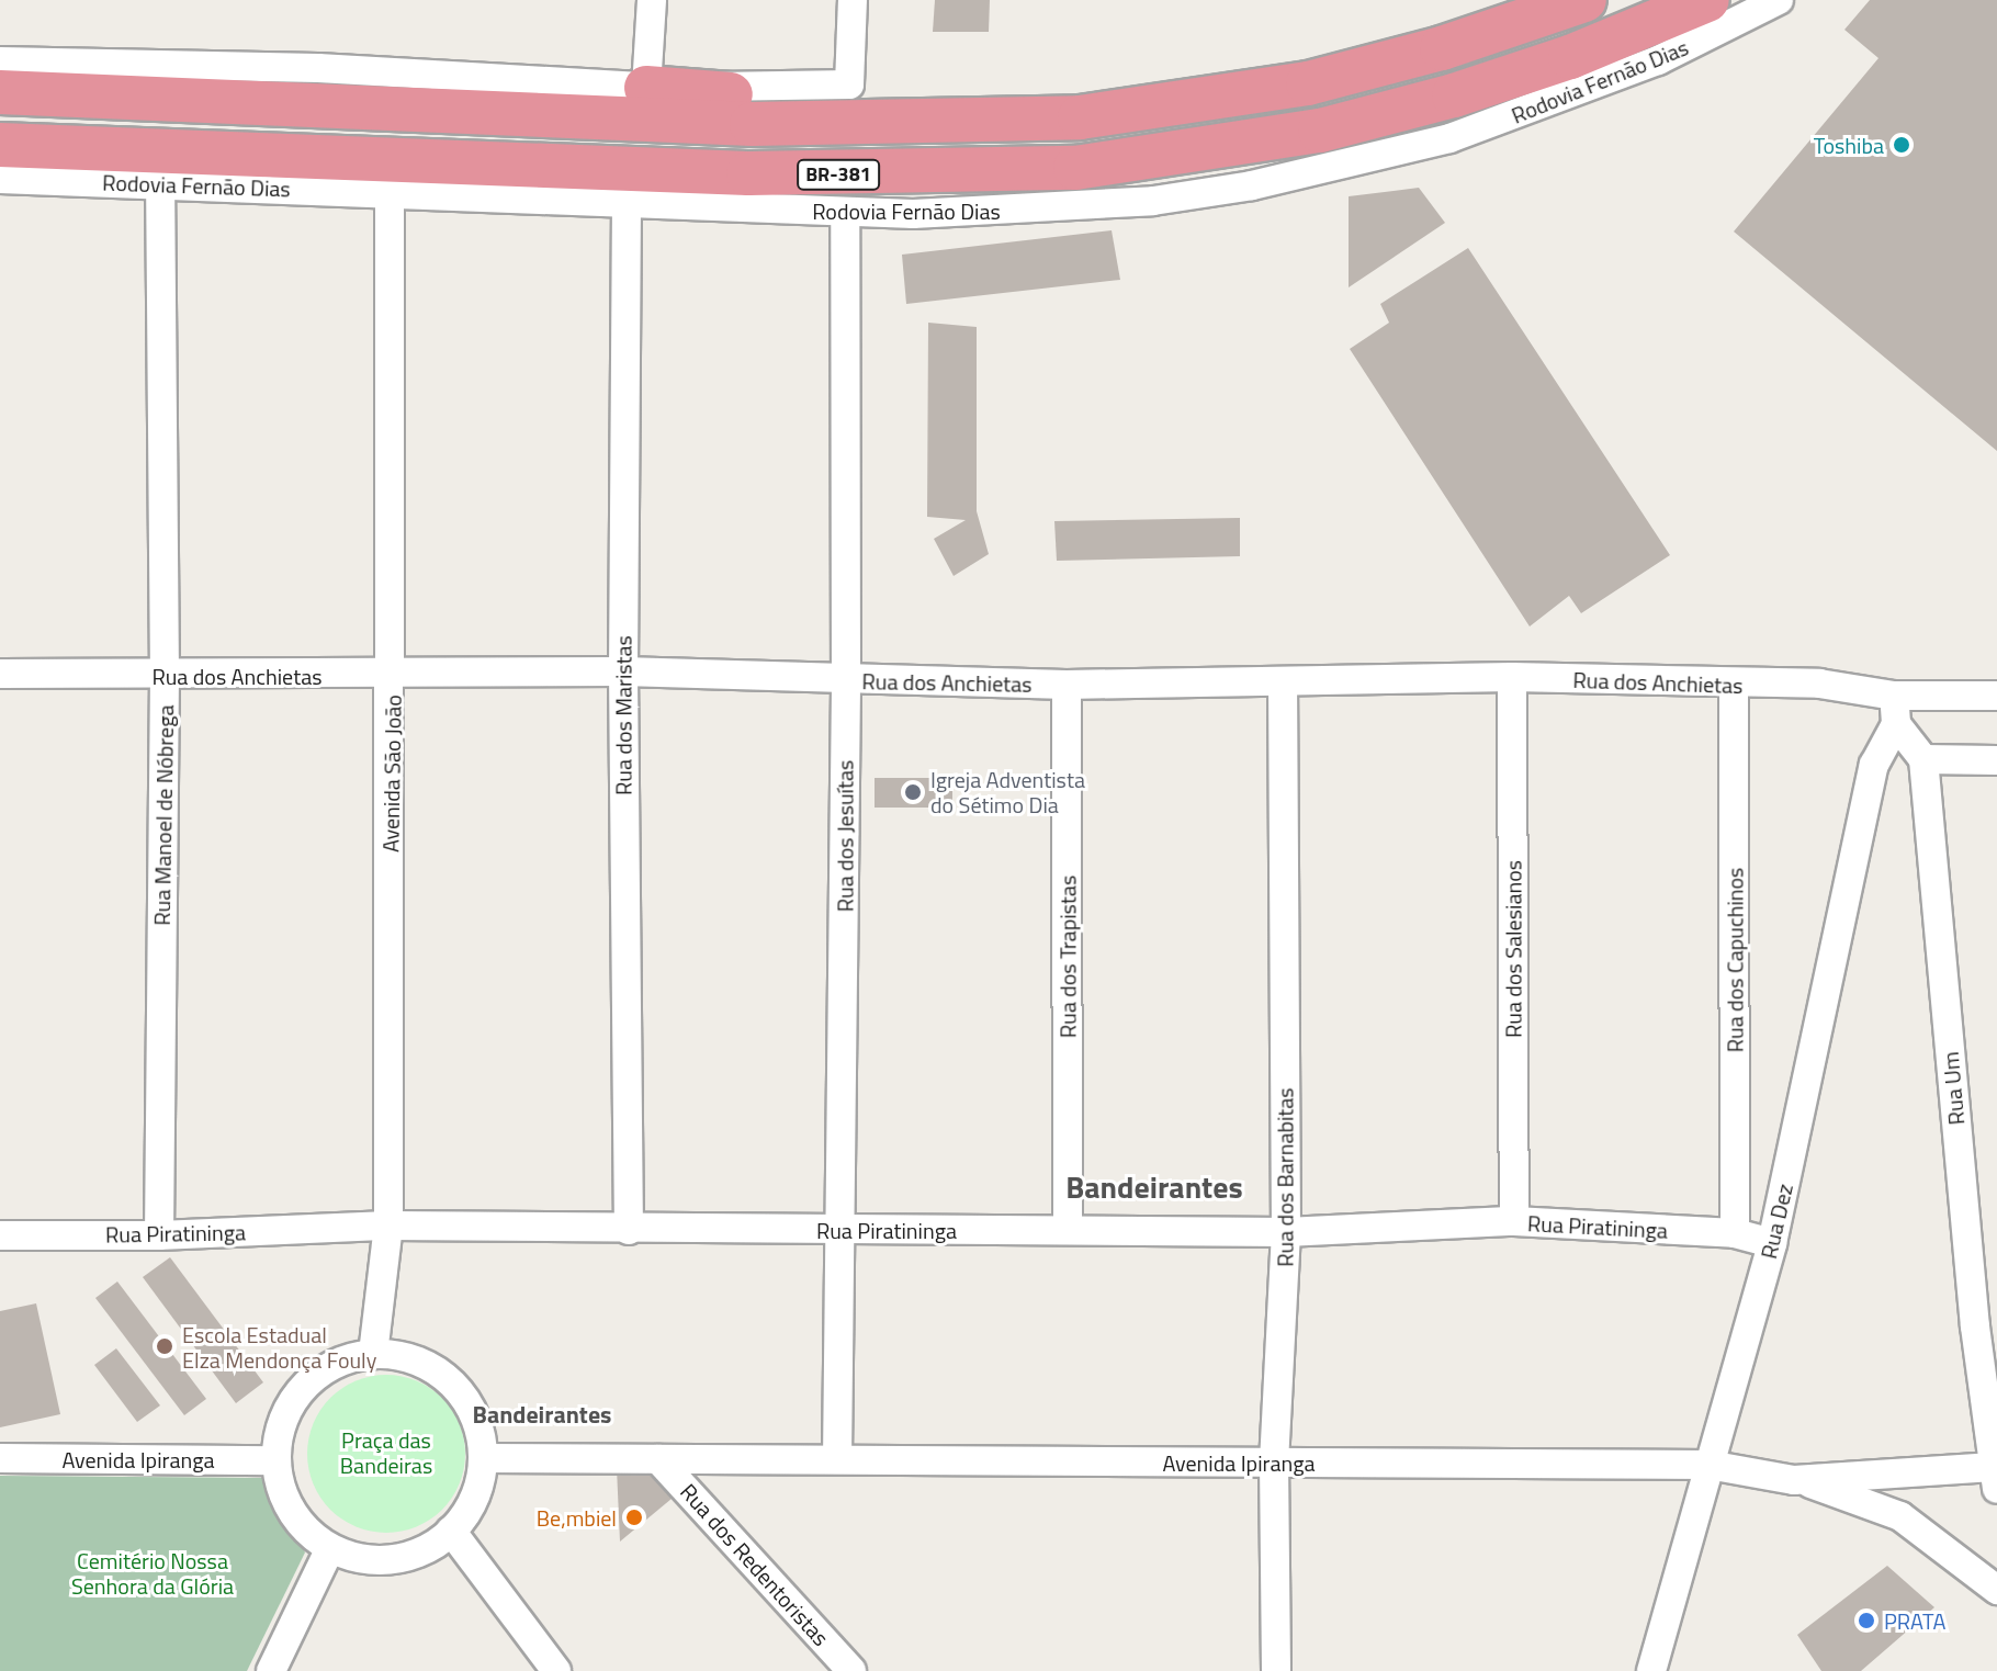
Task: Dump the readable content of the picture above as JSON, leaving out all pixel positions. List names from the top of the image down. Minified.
{"streets":{"highway":["Rodovia Fernão Dias","BR-381"],"street":["Rua dos Anchietas","Rua dos Maristas","Avenida São João","Rua Manoel de Nóbrega","Rua dos Jesuítas","Rua dos Salesianos","Rua dos Trapistas","Rua dos Capuchinos","Rua Um","Rua dos Barnabitas","Rua Dez","Rua Piratininga","Avenida Ipiranga","Rua dos Redentoristas"]},"crossings":[["Rodovia Fernão Dias","Rua dos Maristas"],["Rodovia Fernão Dias","Avenida São João"],["Rodovia Fernão Dias","Rua Manoel de Nóbrega"],["Rodovia Fernão Dias","Rua dos Jesuítas"],["Rua dos Anchietas","Rua dos Maristas"],["Rua dos Anchietas","Avenida São João"],["Rua dos Anchietas","Rua Manoel de Nóbrega"],["Rua dos Anchietas","Rua dos Jesuítas"],["Rua dos Anchietas","Rua dos Salesianos"],["Rua dos Anchietas","Rua dos Trapistas"],["Rua dos Anchietas","Rua dos Capuchinos"],["Rua dos Anchietas","Rua dos Barnabitas"],["Rua dos Anchietas","Rua Dez"],["Rua dos Maristas","Rua Piratininga"],["Avenida São João","Rua Piratininga"],["Avenida São João","Avenida Ipiranga"],["Rua Manoel de Nóbrega","Rua Piratininga"],["Rua dos Jesuítas","Rua Piratininga"],["Rua dos Jesuítas","Avenida Ipiranga"],["Rua dos Salesianos","Rua Piratininga"],["Rua dos Trapistas","Rua Piratininga"],["Rua dos Capuchinos","Rua Piratininga"],["Rua Um","Avenida Ipiranga"],["Rua dos Barnabitas","Rua Piratininga"],["Rua dos Barnabitas","Avenida Ipiranga"],["Rua Dez","Rua Piratininga"],["Rua Dez","Avenida Ipiranga"],["Avenida Ipiranga","Rua dos Redentoristas"]],"districts":["Bandeirantes","Bandeirantes"],"parks":["Praça das Bandeiras","Cemitério Nossa Senhora da Glória"],"places":["Toshiba","Igreja Adventista do Sétimo Dia","Escola Estadual Elza Mendonça Fouly","Be,mbiel","PRATA"]}
